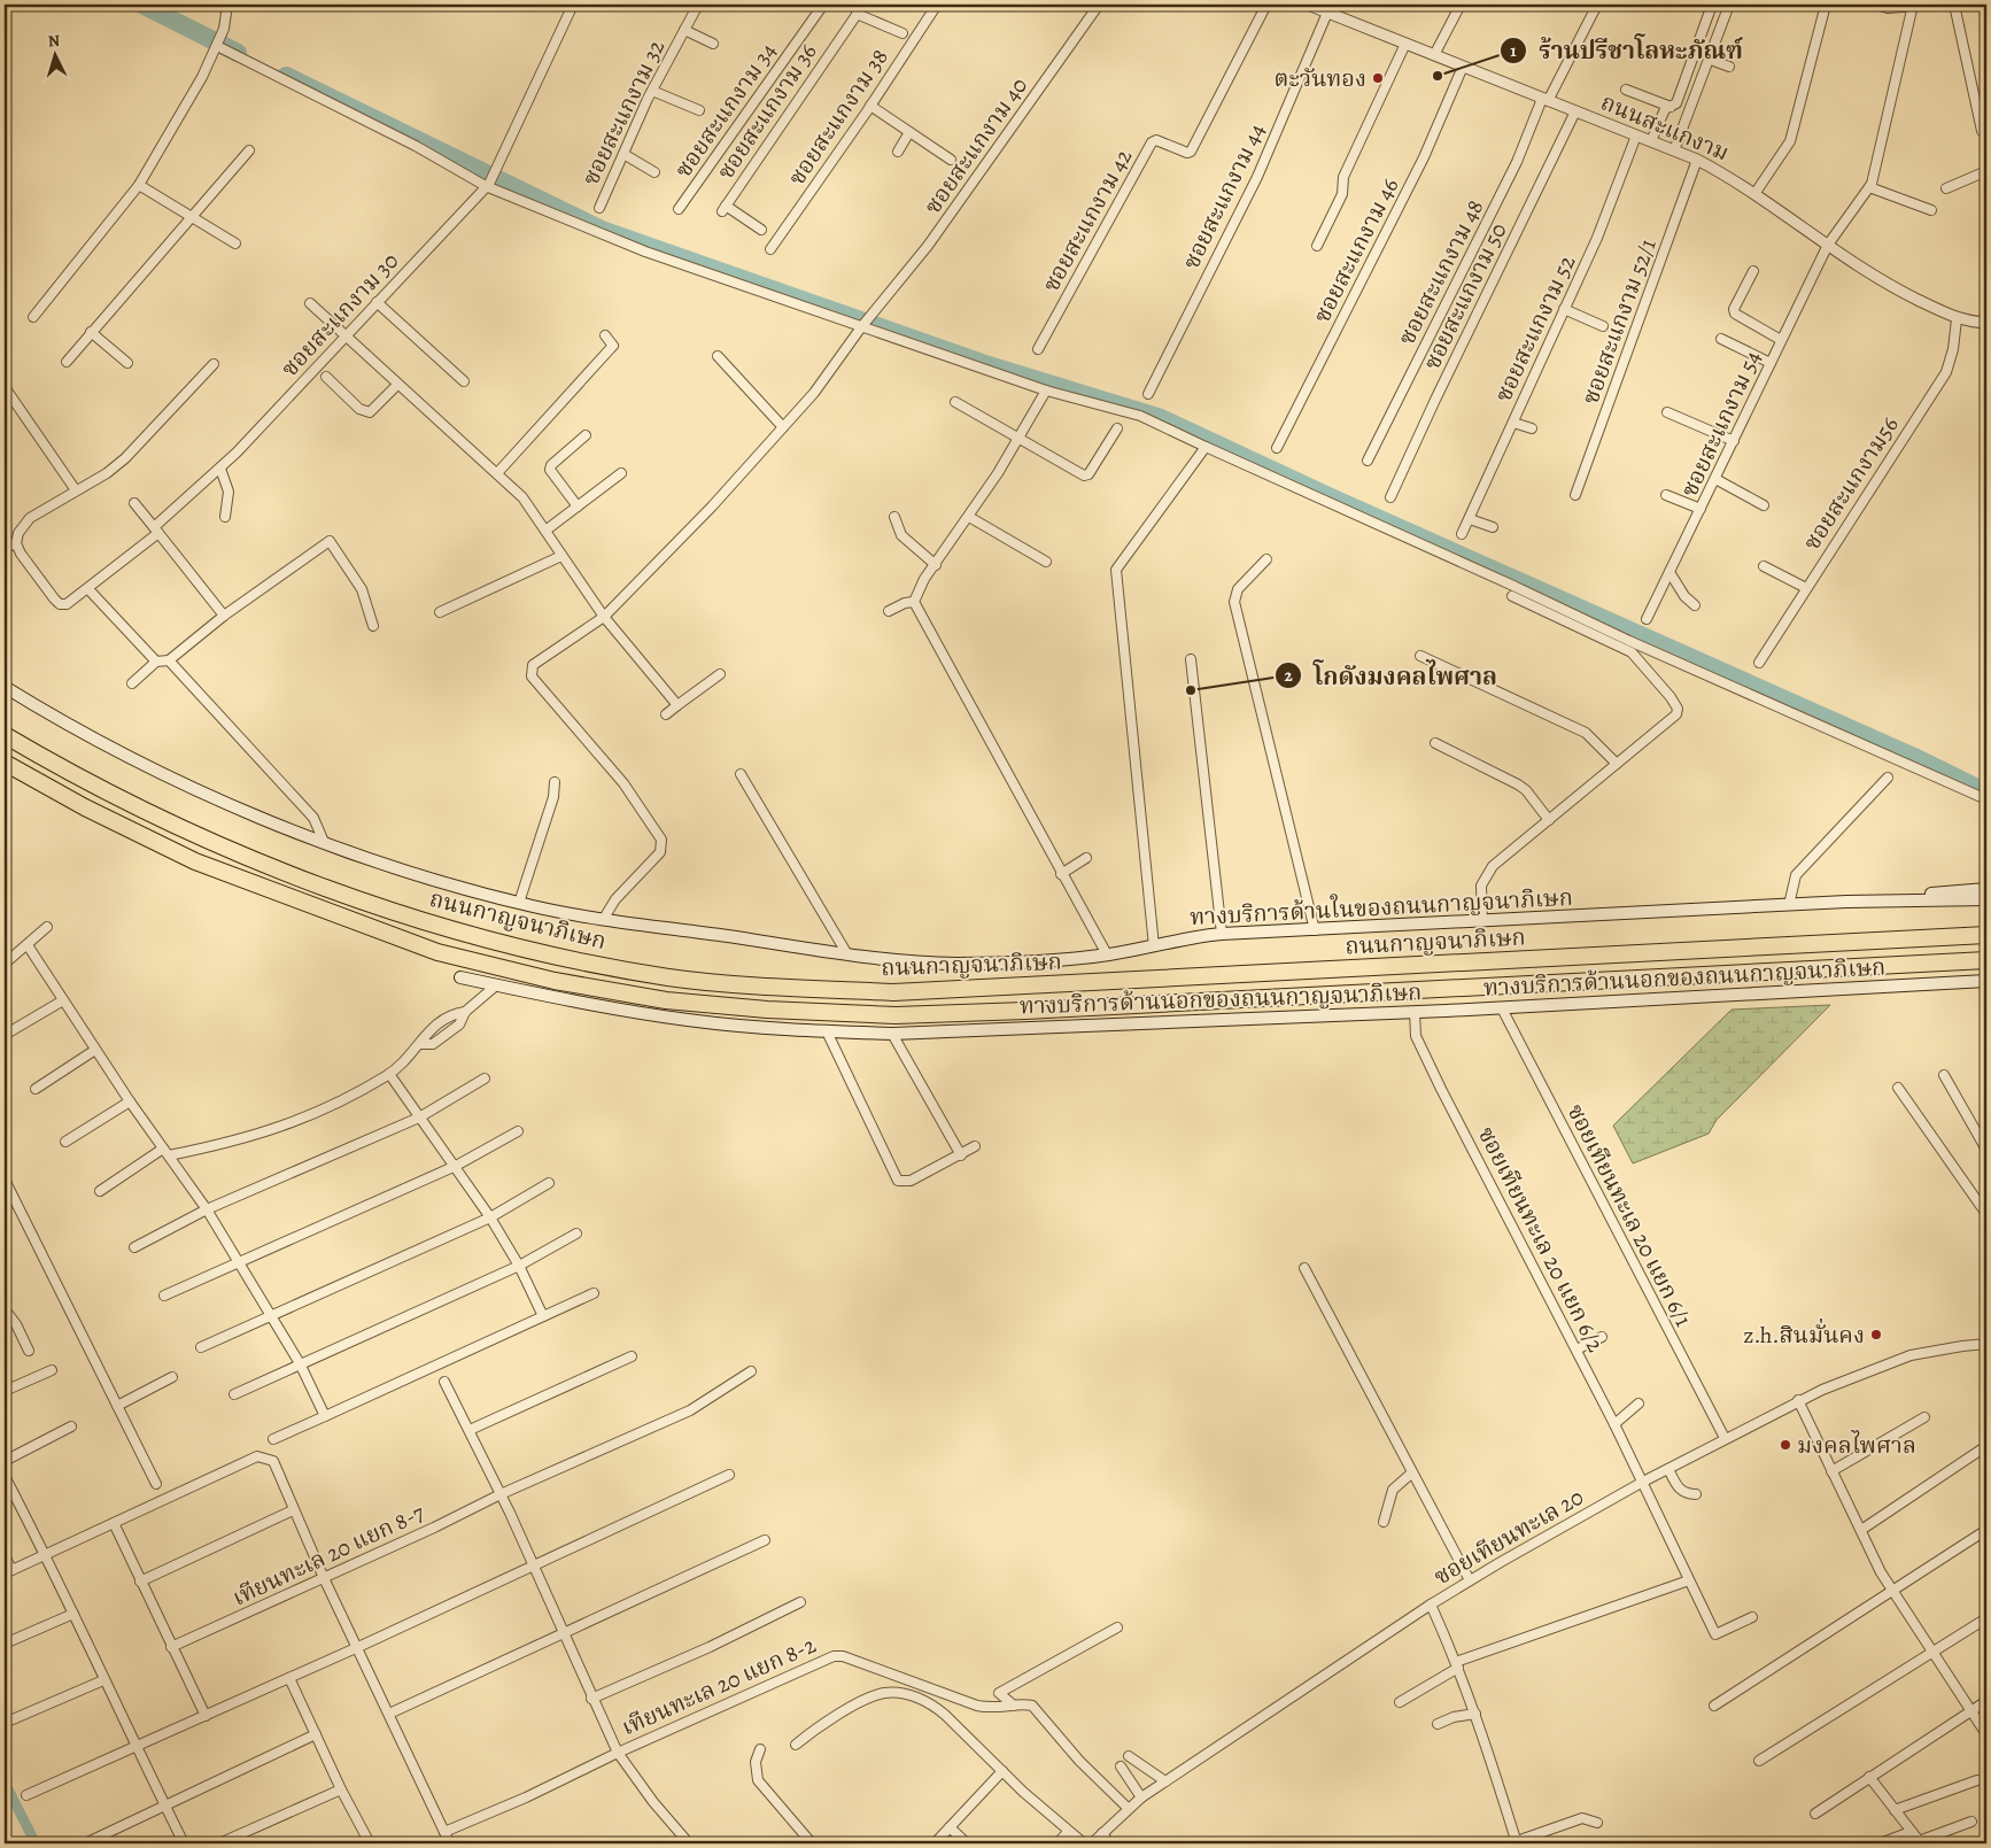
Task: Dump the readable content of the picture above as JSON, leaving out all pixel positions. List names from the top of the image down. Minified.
{"streets":{"highway":["ถนนกาญจนาภิเษก"],"main road":["ทางบริการด้านในของถนนกาญจนาภิเษก","ทางบริการด้านนอกของถนนกาญจนาภิเษก"],"street":["ซอยสะแกงาม 34","ซอยสะแกงาม 36","ซอยสะแกงาม 32","ซอยสะแกงาม 38","ถนนสะแกงาม","ซอยสะแกงาม 40","ซอยสะแกงาม 44","ซอยสะแกงาม 42","ซอยสะแกงาม 46","ซอยสะแกงาม 48","ซอยสะแกงาม 50","ซอยสะแกงาม 30","ซอยสะแกงาม 52/1","ซอยสะแกงาม 52","ซอยสะแกงาม 54","ซอยสะแกงาม56","ซอยเทียนทะเล 20 แยก 6/1","ซอยเทียนทะเล 20 แยก 6/2","ซอยเทียนทะเล 20","เทียนทะเล 20 แยก 8-7","เทียนทะเล 20 แยก 8-2"]},"crossings":[["ถนนสะแกงาม","ซอยสะแกงาม 44"],["ถนนสะแกงาม","ซอยสะแกงาม 46"],["ถนนสะแกงาม","ซอยสะแกงาม 48"],["ถนนสะแกงาม","ซอยสะแกงาม 50"],["ถนนสะแกงาม","ซอยสะแกงาม 52/1"],["ถนนสะแกงาม","ซอยสะแกงาม 52"],["ถนนสะแกงาม","ซอยสะแกงาม 54"],["ถนนสะแกงาม","ซอยสะแกงาม56"],["ซอยสะแกงาม 40","ทางบริการด้านในของถนนกาญจนาภิเษก"],["ทางบริการด้านนอกของถนนกาญจนาภิเษก","ซอยเทียนทะเล 20 แยก 6/1"],["ทางบริการด้านนอกของถนนกาญจนาภิเษก","ซอยเทียนทะเล 20 แยก 6/2"],["ซอยเทียนทะเล 20 แยก 6/1","ซอยเทียนทะเล 20"],["ซอยเทียนทะเล 20 แยก 6/2","ซอยเทียนทะเล 20"],["ซอยเทียนทะเล 20","เทียนทะเล 20 แยก 8-2"]],"places":["ร้านปรีชาโลหะภัณฑ์","ตะวันทอง","โกดังมงคลไพศาล","z.h.สินมั่นคง","มงคลไพศาล"],"north":"top"}
